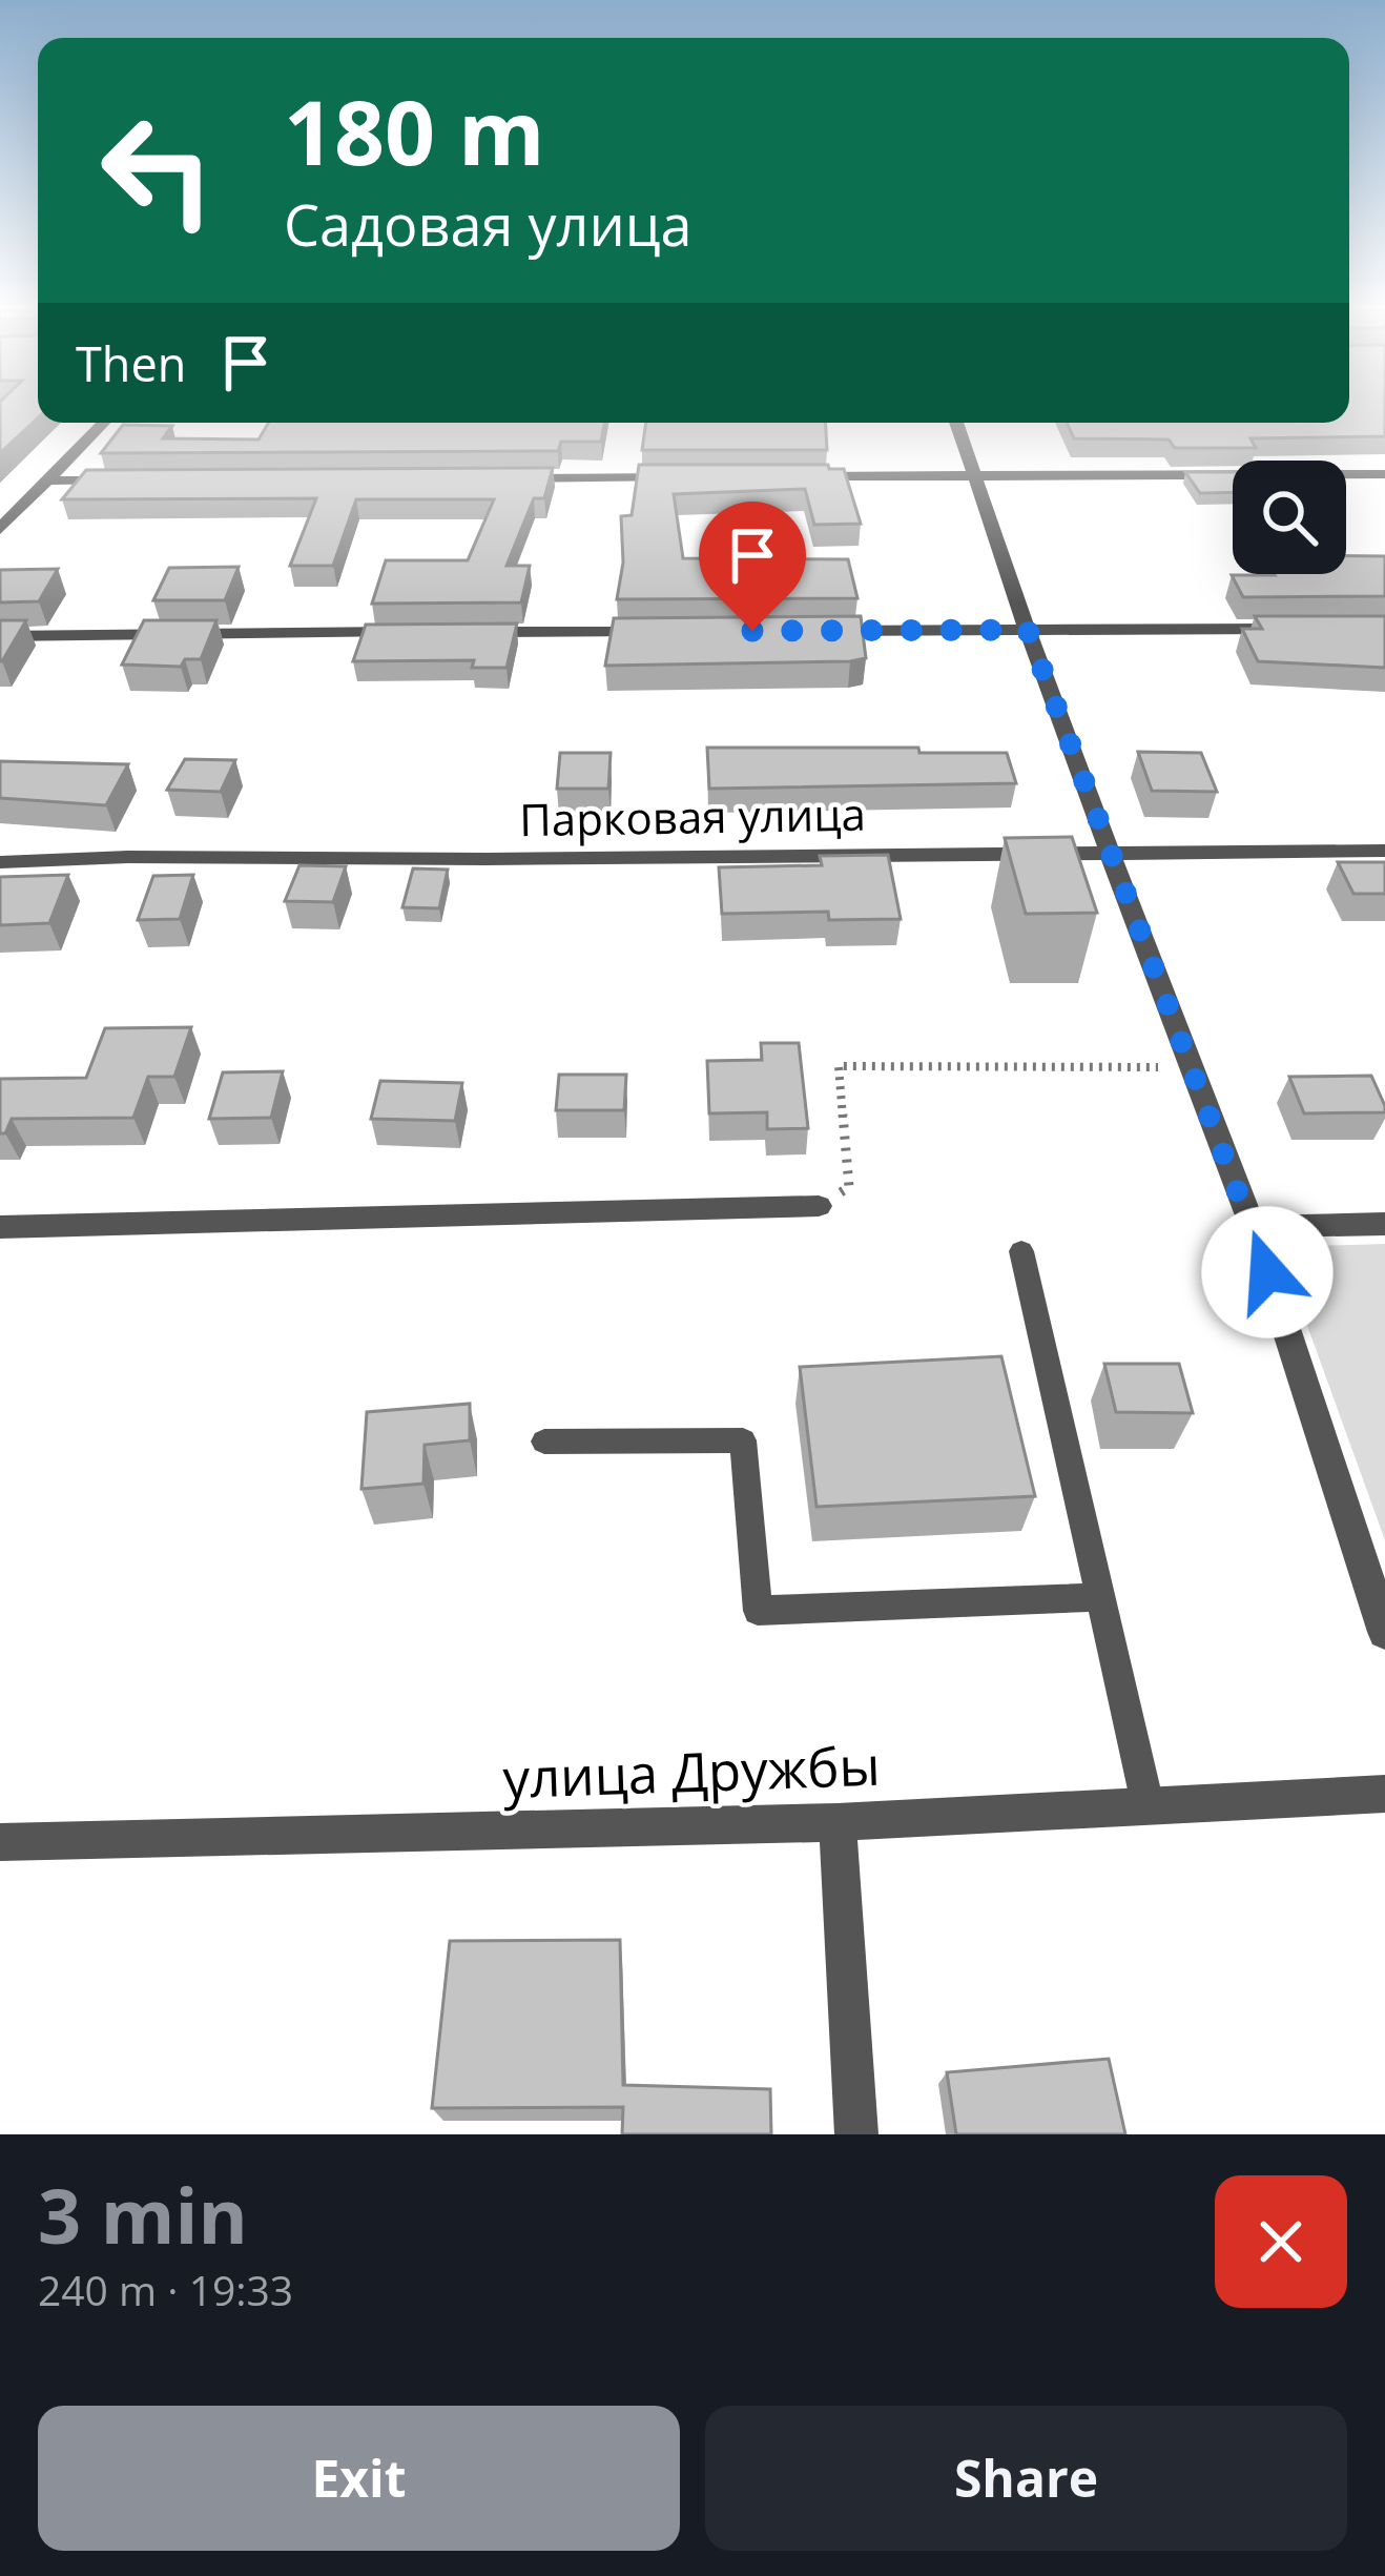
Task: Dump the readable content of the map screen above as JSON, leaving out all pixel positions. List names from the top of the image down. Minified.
{"streets":{"street":["Парковая улица","улица Дружбы"]},"page":{"turn":["180 m","Садовая улица"],"then":"Then","heading":["3 min","240 m · 19:33"],"buttons":["Exit","Share"]}}
